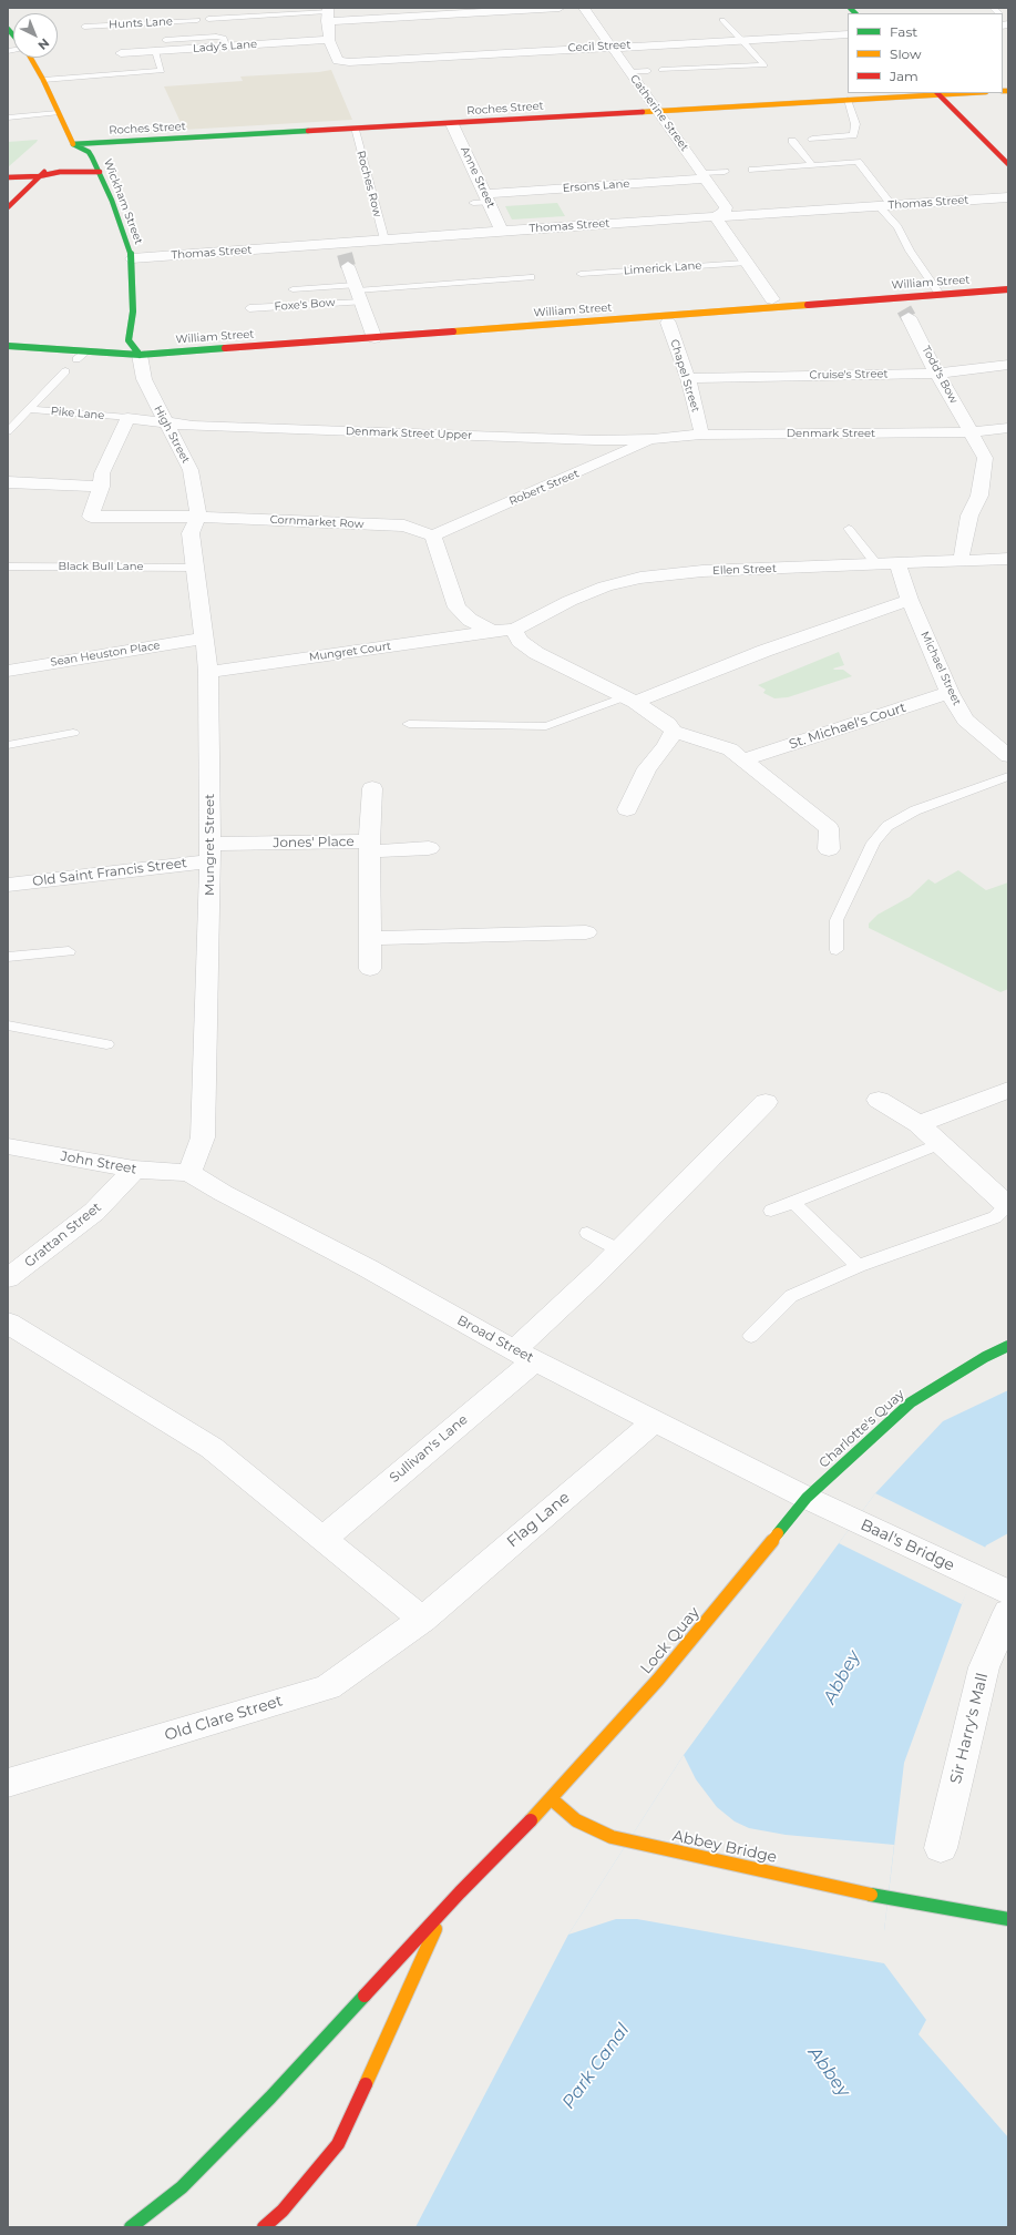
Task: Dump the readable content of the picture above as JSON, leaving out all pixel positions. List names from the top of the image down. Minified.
{"streets":{"main road":["Roches Street","Wickham Street","William Street","Charlotte's Quay","Lock Quay","Abbey Bridge"],"street":["Lady’s Lane","Cecil Street","Catherine Street","Anne Street","Ersons Lane","Thomas Street","Cruise's Street","Todd's Bow","Chapel Street","Denmark Street Upper","Denmark Street","High Street","Robert Street","Cornmarket Row","Ellen Street","Mungret Court","Sean Heuston Place","Michael Street","St. Michael's Court","Jones' Place","Mungret Street","Old Saint Francis Street","John Street","Grattan Street","Broad Street","Sullivan's Lane","Flag Lane","Baal's Bridge","Old Clare Street","Sir Harry's Mall"],"lane":["Hunts Lane","Roches Row","Limerick Lane","Foxe's Bow","Pike Lane","Black Bull Lane"]},"crossings":[["Lady’s Lane","Cecil Street"],["Cecil Street","Catherine Street"],["Roches Street","Catherine Street"],["Roches Street","Anne Street"],["Roches Street","Roches Row"],["Roches Street","Wickham Street"],["Catherine Street","Ersons Lane"],["Catherine Street","Thomas Street"],["Anne Street","Ersons Lane"],["Anne Street","Thomas Street"],["Roches Row","Thomas Street"],["Wickham Street","Thomas Street"],["Wickham Street","William Street"],["Wickham Street","High Street"],["William Street","High Street"],["Cruise's Street","Todd's Bow"],["Cruise's Street","Chapel Street"],["Todd's Bow","Denmark Street"],["Pike Lane","Denmark Street Upper"],["Denmark Street Upper","Denmark Street"],["Denmark Street Upper","High Street"],["Denmark Street Upper","Robert Street"],["Denmark Street","Robert Street"],["High Street","Cornmarket Row"],["High Street","Mungret Street"],["Robert Street","Cornmarket Row"],["Cornmarket Row","Mungret Street"],["Black Bull Lane","Mungret Street"],["Ellen Street","Mungret Court"],["Ellen Street","Michael Street"],["Mungret Court","Mungret Street"],["Sean Heuston Place","Mungret Street"],["Michael Street","St. Michael's Court"],["Jones' Place","Mungret Street"],["Jones' Place","Old Saint Francis Street"],["Mungret Street","Old Saint Francis Street"],["Mungret Street","John Street"],["Mungret Street","Broad Street"],["John Street","Grattan Street"],["John Street","Broad Street"],["Broad Street","Charlotte's Quay"],["Broad Street","Sullivan's Lane"],["Broad Street","Flag Lane"],["Broad Street","Baal's Bridge"],["Broad Street","Lock Quay"],["Charlotte's Quay","Baal's Bridge"],["Charlotte's Quay","Lock Quay"],["Flag Lane","Old Clare Street"],["Baal's Bridge","Lock Quay"],["Baal's Bridge","Sir Harry's Mall"],["Lock Quay","Abbey Bridge"]],"water":["Abbey","Park Canal"],"legend":["Fast","Slow","Jam"],"north":"bottom right"}
